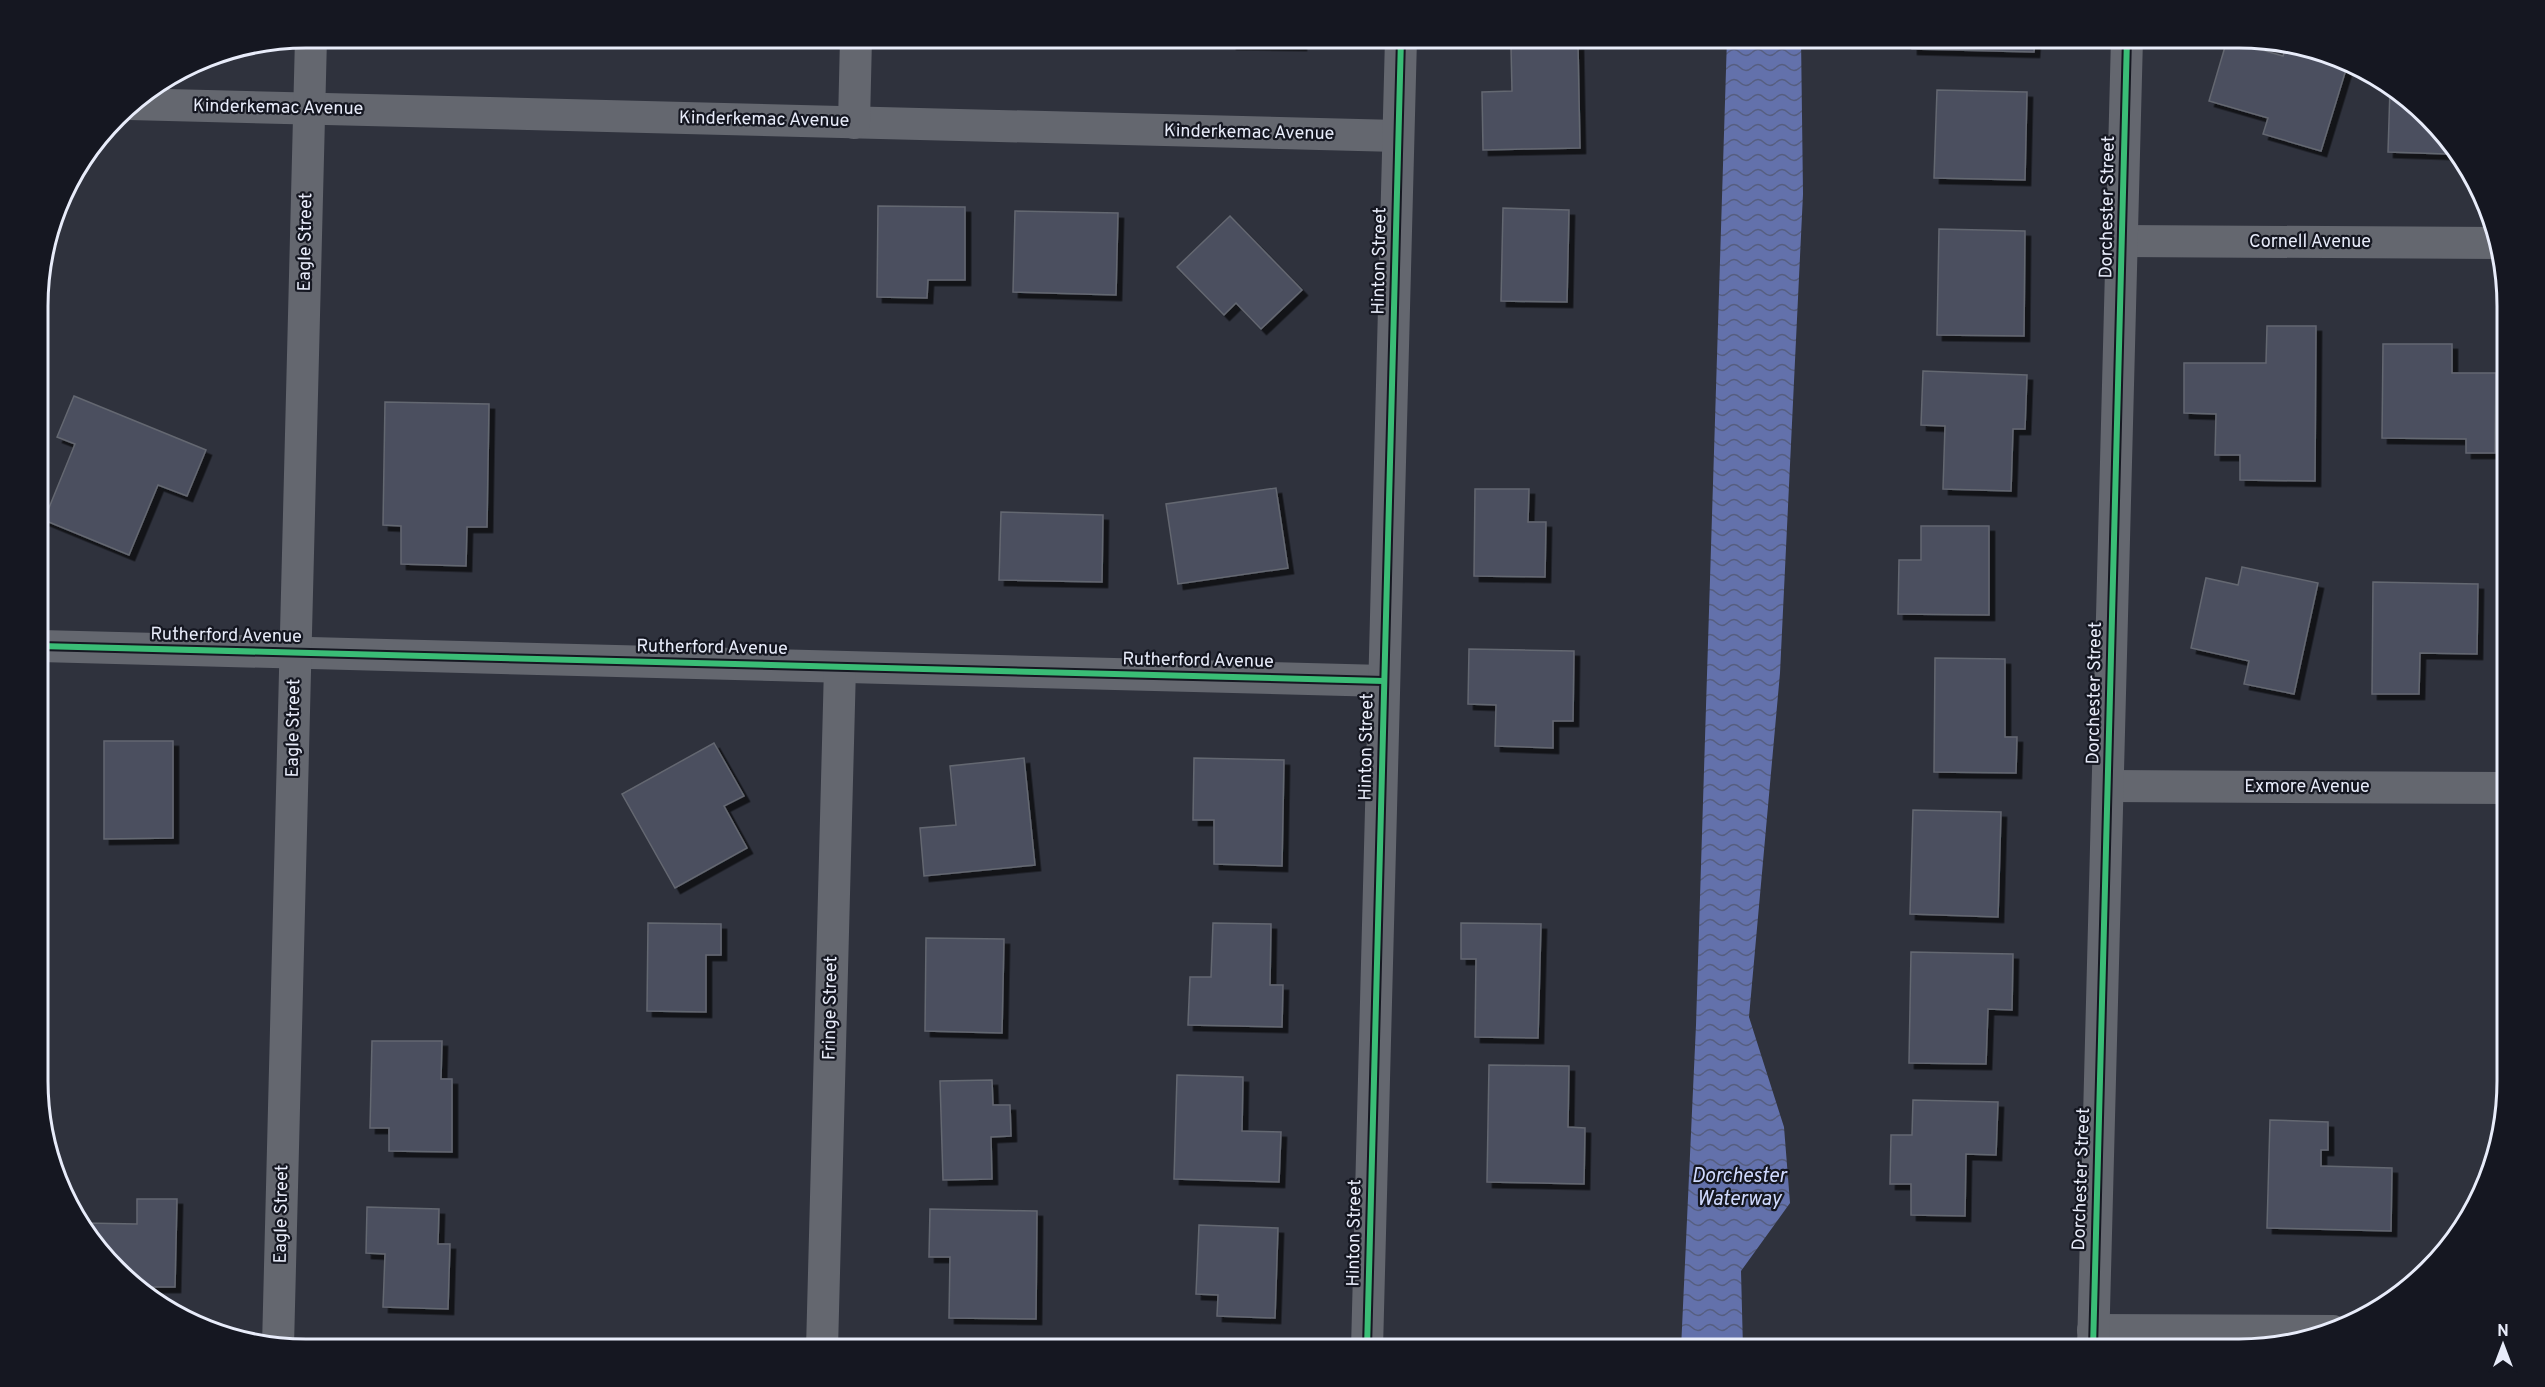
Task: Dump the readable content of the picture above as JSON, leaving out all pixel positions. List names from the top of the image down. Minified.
{"streets":{"street":["Kinderkemac Avenue","Dorchester Street","Eagle Street","Cornell Avenue","Hinton Street","Rutherford Avenue","Exmore Avenue","Fringe Street"]},"crossings":[["Kinderkemac Avenue","Eagle Street"],["Kinderkemac Avenue","Hinton Street"],["Dorchester Street","Cornell Avenue"],["Dorchester Street","Exmore Avenue"],["Eagle Street","Rutherford Avenue"],["Hinton Street","Rutherford Avenue"],["Rutherford Avenue","Fringe Street"]],"water":["Dorchester Waterway"],"north":"top"}
